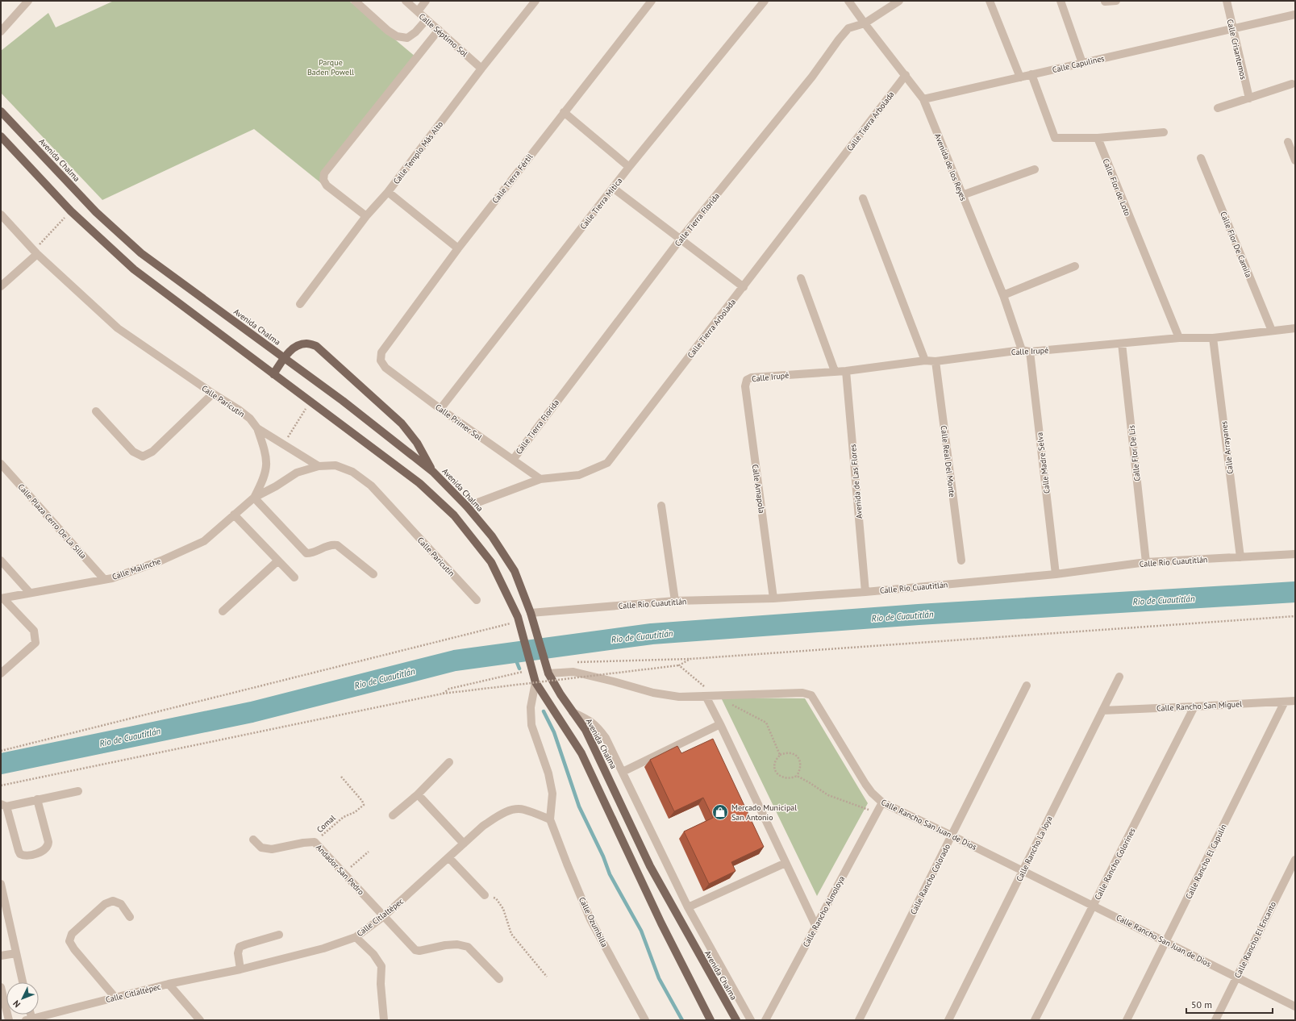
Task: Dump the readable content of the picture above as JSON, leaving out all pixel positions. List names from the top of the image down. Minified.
{"streets":{"main road":["Avenida Chalma"],"street":["Calle Séptimo Sol","Calle Crisantemos","Calle Capulines","Calle Tierra Arbolada","Calle Templo Más Alto","Avenida de los Reyes","Calle Tierra Fértil","Calle Flor de Loto","Calle Tierra Mítica","Calle Tierra Florida","Calle Flor De Camila","Calle Irupé","Calle Paricutín","Calle Primer Sol","Calle Arrayanes","Calle Flor De Lis","Calle Real Del Monte","Calle Madre Selva","Avenida de Las Flores","Calle Amapola","Calle Plaza Cerro De La Silla","Calle Río Cuautitlán","Calle Malinche","Calle Rancho San Miguel","Calle Rancho San Juan de Dios","Calle Rancho La Joya","Calle Rancho El Capulín","Calle Rancho Colorines","Andador San Pedro","Calle Rancho Colorado","Calle Rancho Almoloya","Calle Citlaltépec","Calle Ozumbilla","Calle Rancho El Encanto"],"path":["Comal"]},"crossings":[["Calle Séptimo Sol","Calle Templo Más Alto"],["Calle Crisantemos","Calle Capulines"],["Calle Capulines","Avenida de los Reyes"],["Calle Tierra Arbolada","Avenida Chalma"],["Calle Tierra Arbolada","Avenida de los Reyes"],["Calle Tierra Arbolada","Calle Primer Sol"],["Avenida Chalma","Calle Río Cuautitlán"],["Avenida Chalma","Calle Rancho San Juan de Dios"],["Avenida de los Reyes","Calle Tierra Florida"],["Avenida de los Reyes","Calle Irupé"],["Avenida de los Reyes","Calle Madre Selva"],["Calle Tierra Fértil","Calle Primer Sol"],["Calle Flor de Loto","Calle Irupé"],["Calle Tierra Mítica","Calle Primer Sol"],["Calle Tierra Florida","Calle Primer Sol"],["Calle Flor De Camila","Calle Irupé"],["Calle Irupé","Calle Arrayanes"],["Calle Irupé","Calle Flor De Lis"],["Calle Irupé","Calle Real Del Monte"],["Calle Irupé","Calle Madre Selva"],["Calle Irupé","Avenida de Las Flores"],["Calle Irupé","Calle Amapola"],["Calle Paricutín","Calle Malinche"],["Calle Arrayanes","Calle Río Cuautitlán"],["Calle Flor De Lis","Calle Río Cuautitlán"],["Calle Madre Selva","Calle Río Cuautitlán"],["Avenida de Las Flores","Calle Río Cuautitlán"],["Calle Amapola","Calle Río Cuautitlán"],["Calle Plaza Cerro De La Silla","Calle Malinche"],["Calle Rancho San Miguel","Calle Rancho La Joya"],["Calle Rancho San Miguel","Calle Rancho El Capulín"],["Calle Rancho San Miguel","Calle Rancho Colorines"],["Comal","Andador San Pedro"],["Calle Rancho San Juan de Dios","Calle Rancho La Joya"],["Calle Rancho San Juan de Dios","Calle Rancho El Capulín"],["Calle Rancho San Juan de Dios","Calle Rancho Colorines"],["Calle Rancho San Juan de Dios","Calle Rancho Colorado"],["Calle Rancho San Juan de Dios","Calle Rancho Almoloya"],["Calle Rancho San Juan de Dios","Calle Rancho El Encanto"],["Andador San Pedro","Calle Citlaltépec"],["Calle Citlaltépec","Calle Ozumbilla"]],"water":["Rio de Cuautitlán"],"parks":["Parque Baden Powell"],"places":{"shop":["Mercado Municipal San Antonio"]},"scale_bar":"50 m","north":"bottom left"}
